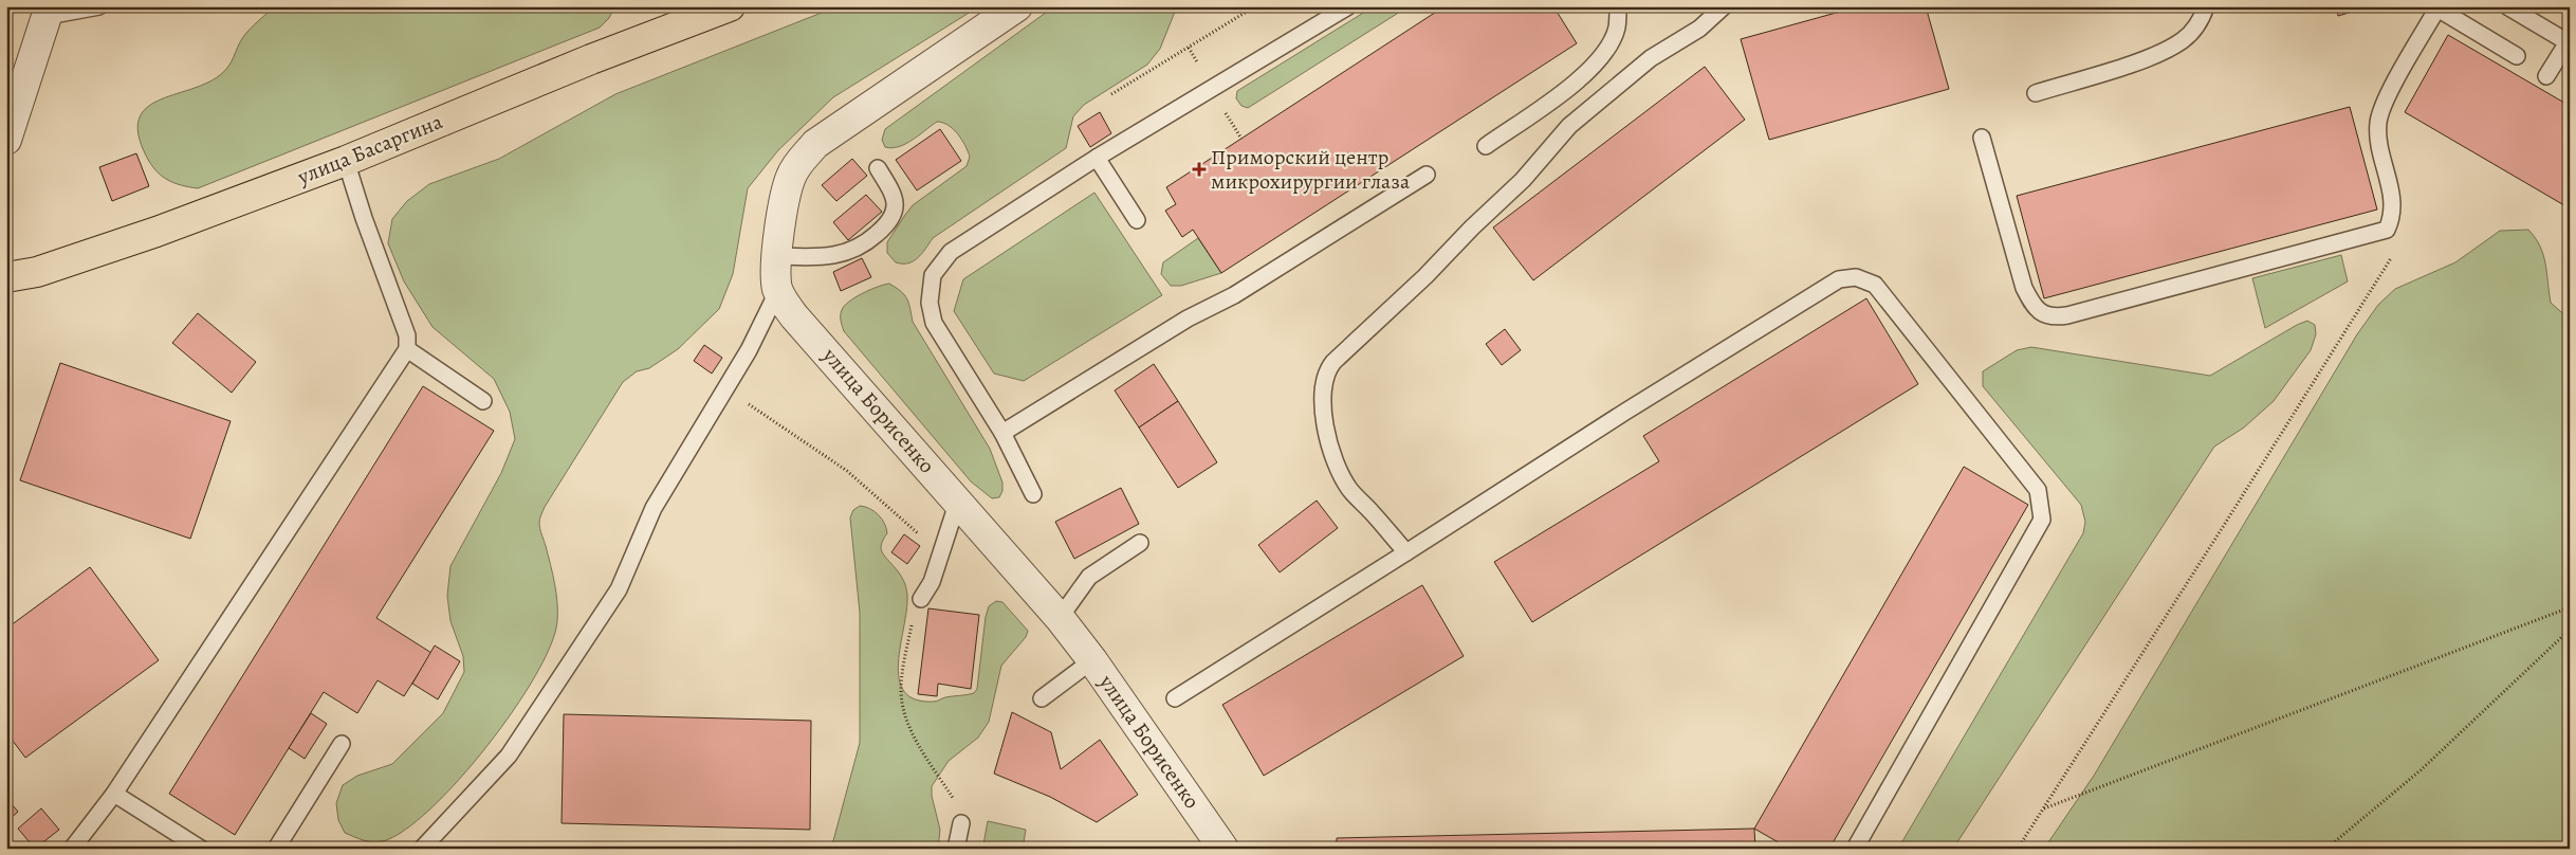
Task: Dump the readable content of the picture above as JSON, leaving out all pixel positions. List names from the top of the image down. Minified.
{"streets":{"main road":["улица Басаргина"],"street":["улица Борисенко"]},"places":{"health":["Приморский центр микрохирургии глаза"]}}
